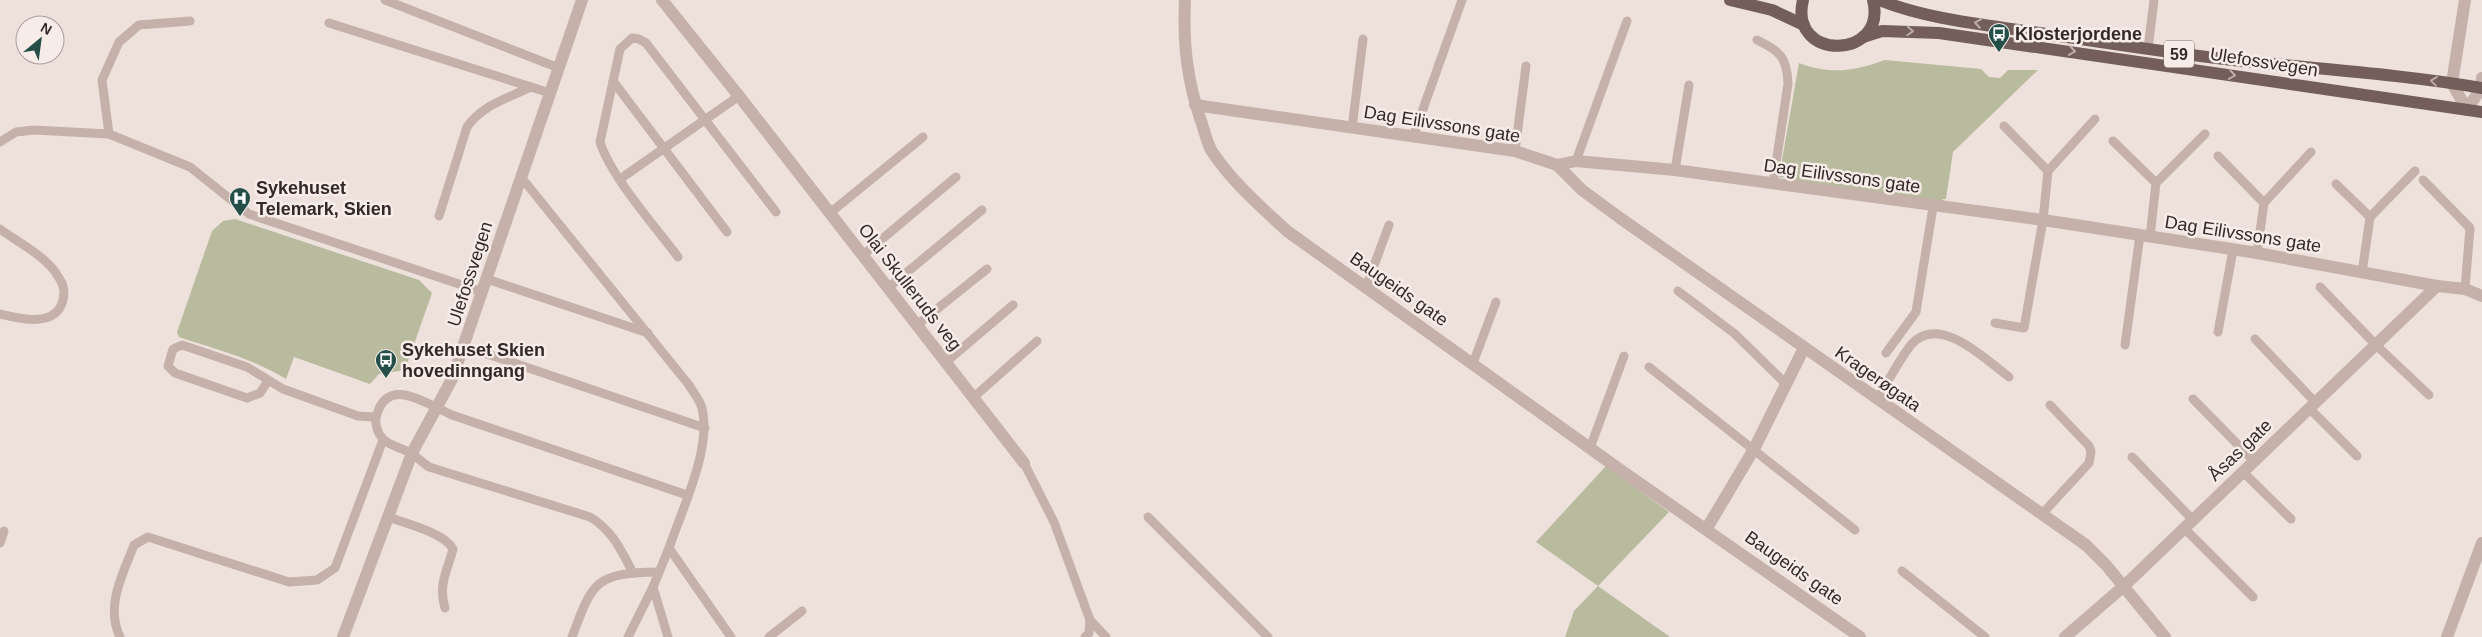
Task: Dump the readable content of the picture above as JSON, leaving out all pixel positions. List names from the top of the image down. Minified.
{"streets":{"main road":["59","Ulefossvegen"],"street":["Dag Eilivssons gate","Olai Skulleruds veg","Baugeids gate","Kragerøgata","Åsas gate"]},"crossings":[["59","Ulefossvegen"],["Dag Eilivssons gate","Baugeids gate"],["Dag Eilivssons gate","Kragerøgata"],["Dag Eilivssons gate","Åsas gate"],["Kragerøgata","Åsas gate"]],"places":{"bus stop":["Klosterjordene","Sykehuset Skien hovedinngang"],"hospital":["Sykehuset Telemark, Skien"]},"north":"top right"}
